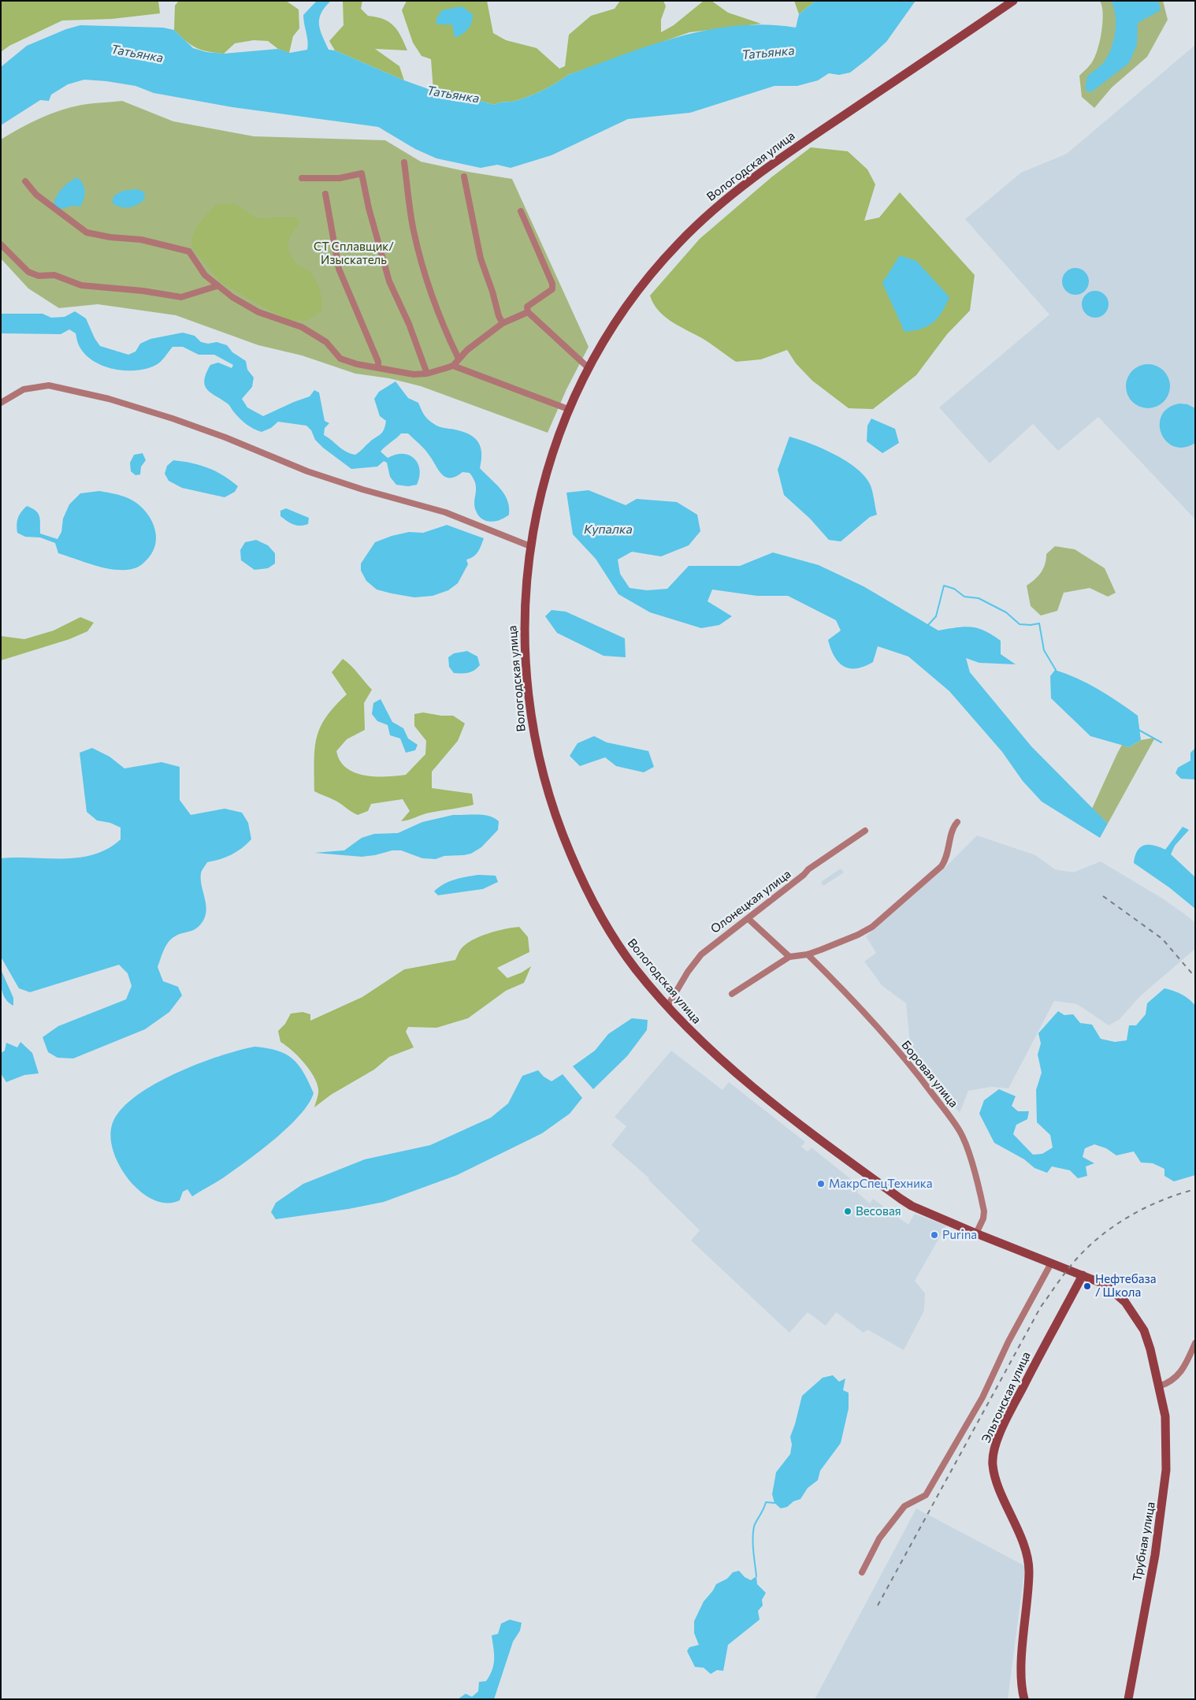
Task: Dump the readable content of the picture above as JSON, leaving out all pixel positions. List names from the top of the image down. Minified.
{"streets":{"main road":["Вологодская улица","Эльтонская улица","Трубная улица"],"street":["Олонецкая улица","Боровая улица"]},"crossings":[["Вологодская улица","Олонецкая улица"],["Вологодская улица","Боровая улица"],["Вологодская улица","Эльтонская улица"],["Вологодская улица","Трубная улица"],["Эльтонская улица","Трубная улица"]],"water":["Татьянка","Купалка"],"parks":["СТ Сплавщик/ Изыскатель"],"places":["МакрСпецТехника","Весовая","Purina","Нефтебаза / Школа"]}
